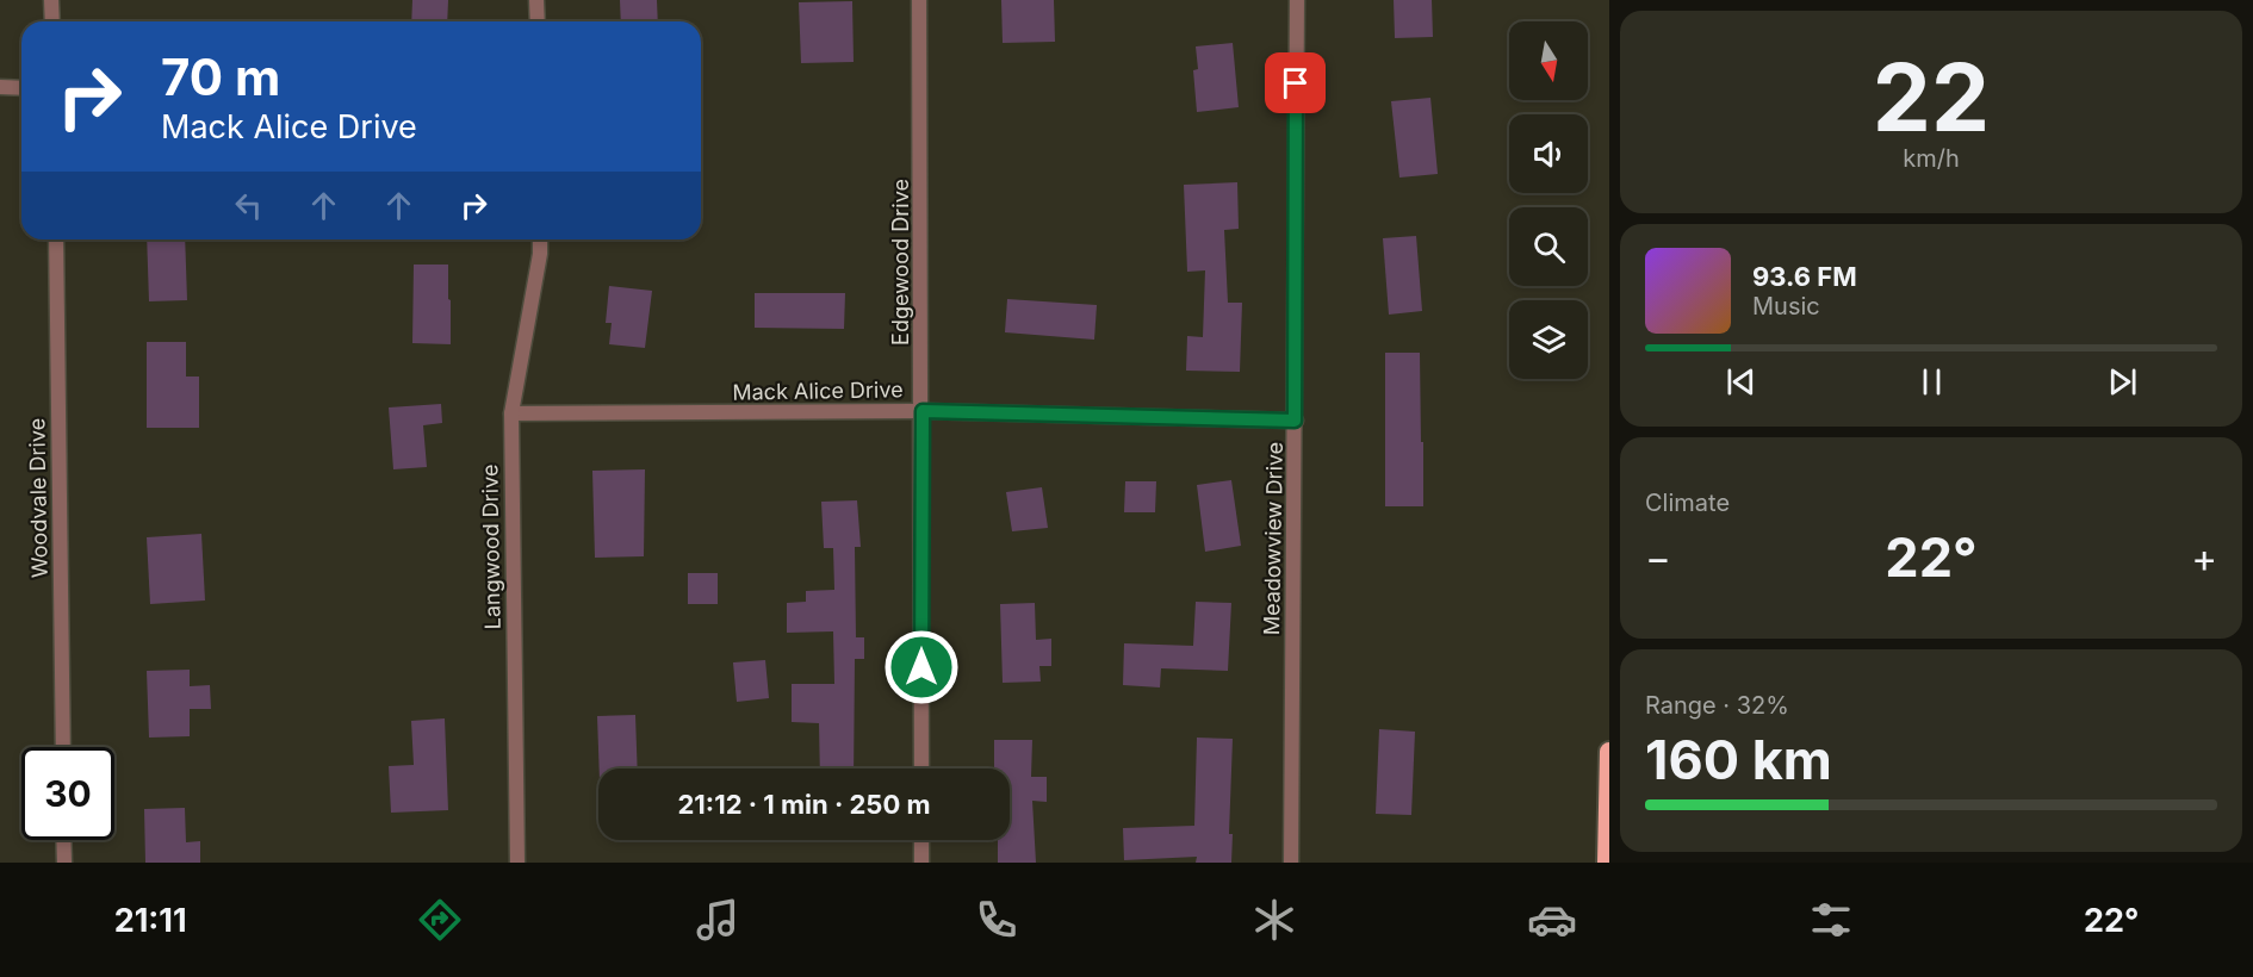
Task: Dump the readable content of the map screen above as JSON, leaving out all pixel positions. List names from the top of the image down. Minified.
{"streets":{"street":["Edgewood Drive","Mack Alice Drive","Woodvale Drive","Meadowview Drive","Langwood Drive"]},"crossings":[["Edgewood Drive","Mack Alice Drive"],["Mack Alice Drive","Meadowview Drive"],["Mack Alice Drive","Langwood Drive"]],"north":"bottom","page":{"tile":[["22","km/h"],"Climate",["Range · 32%","160 km"]],"turn":["70 m","Mack Alice Drive"],"song":["93.6 FM","Music"],"heat":["−","22°","+"],"limit":"30","trip":"21:12 · 1 min · 250 m","tabs":["21:11","22°"]}}
